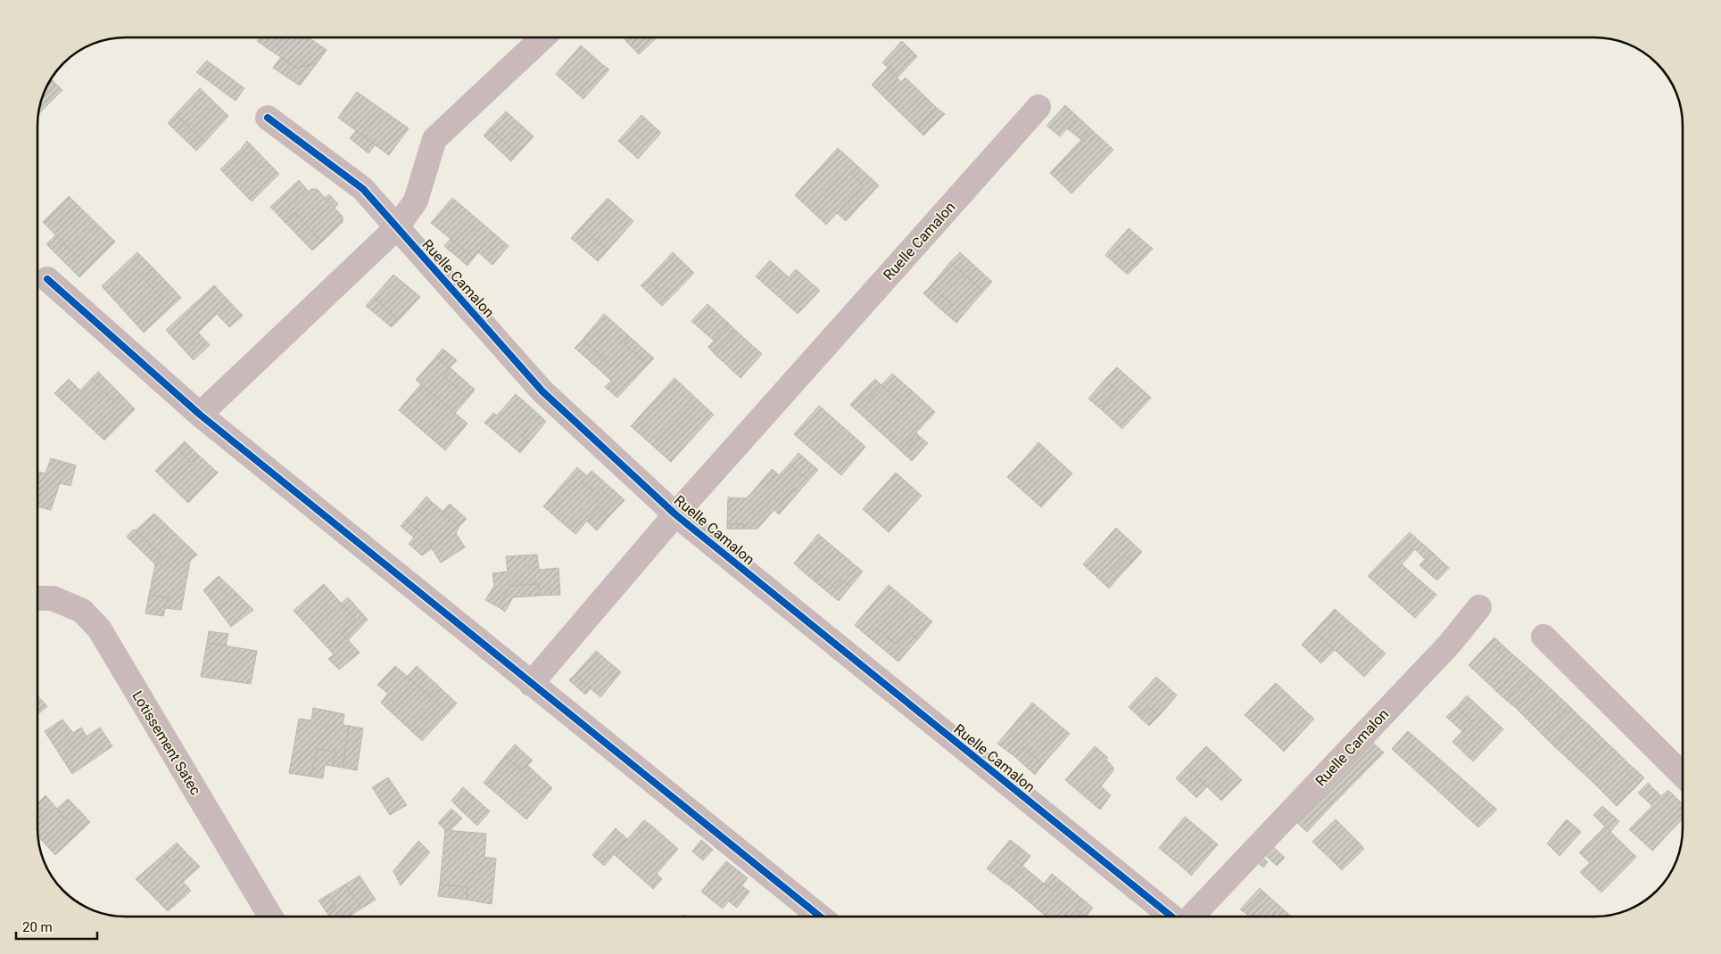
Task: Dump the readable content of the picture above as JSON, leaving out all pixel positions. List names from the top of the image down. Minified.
{"streets":{"street":["Ruelle Camalon","Lotissement Satec"]},"scale_bar":"20 m"}
